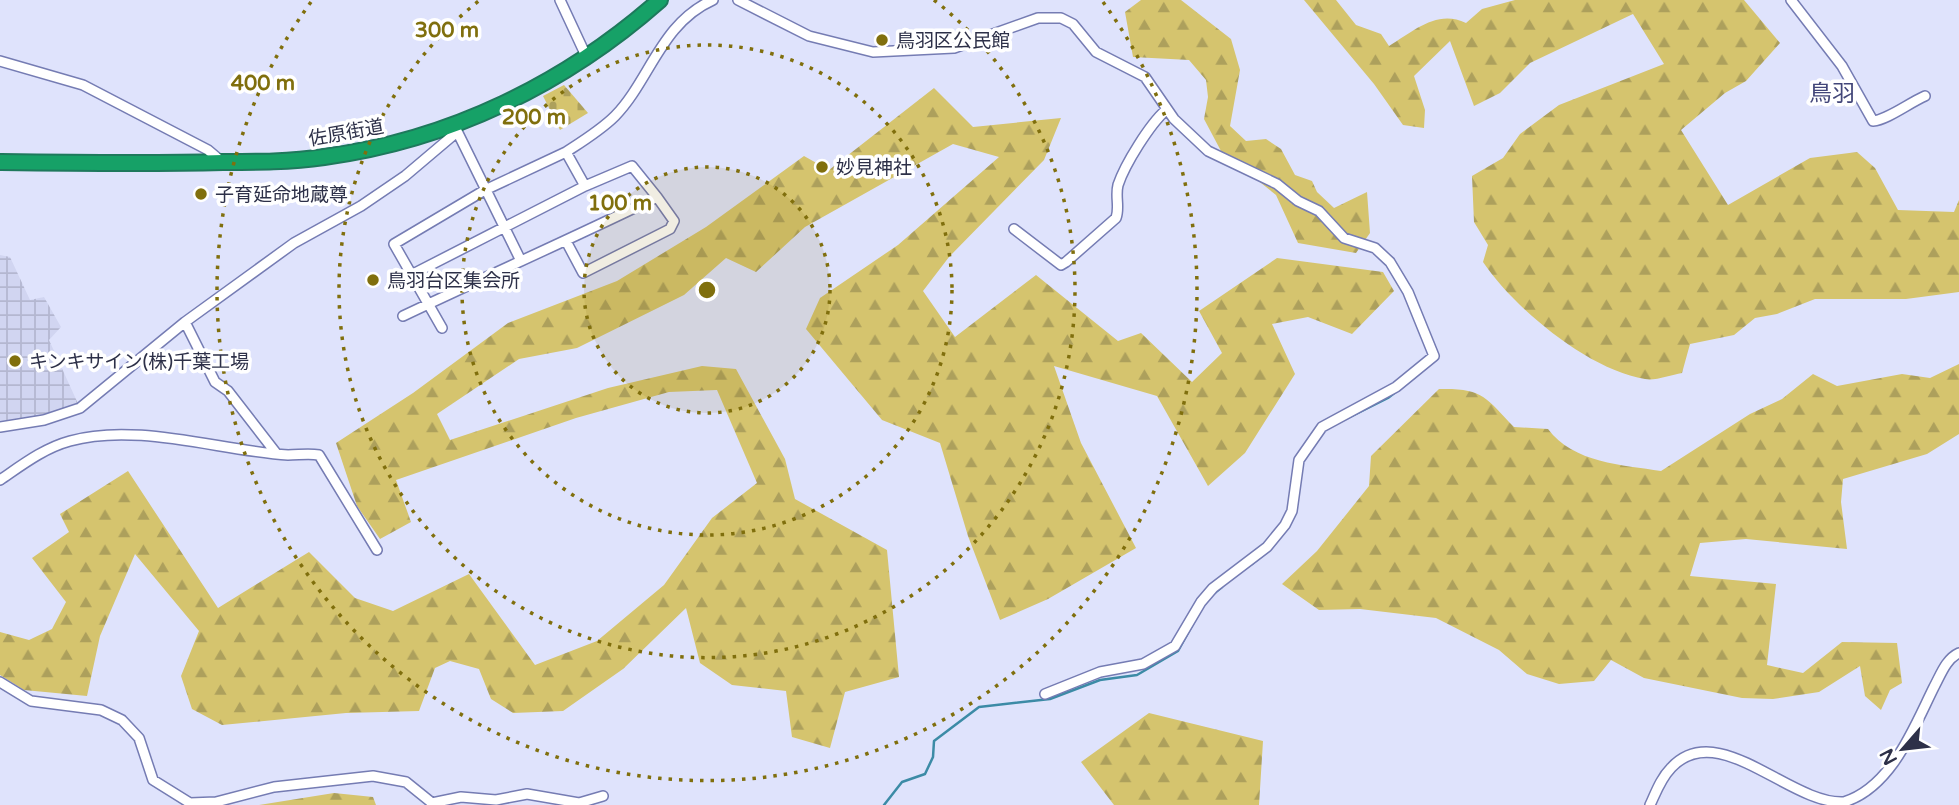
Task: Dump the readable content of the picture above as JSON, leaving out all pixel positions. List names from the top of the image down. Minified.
{"streets":{"highway":["佐原街道"]},"districts":["鳥羽"],"places":["鳥羽区公民館","妙見神社","子育延命地蔵尊","鳥羽台区集会所","キンキサイン(株)千葉工場"],"north":"bottom left","rings":["300 m","400 m","200 m","100 m"]}
